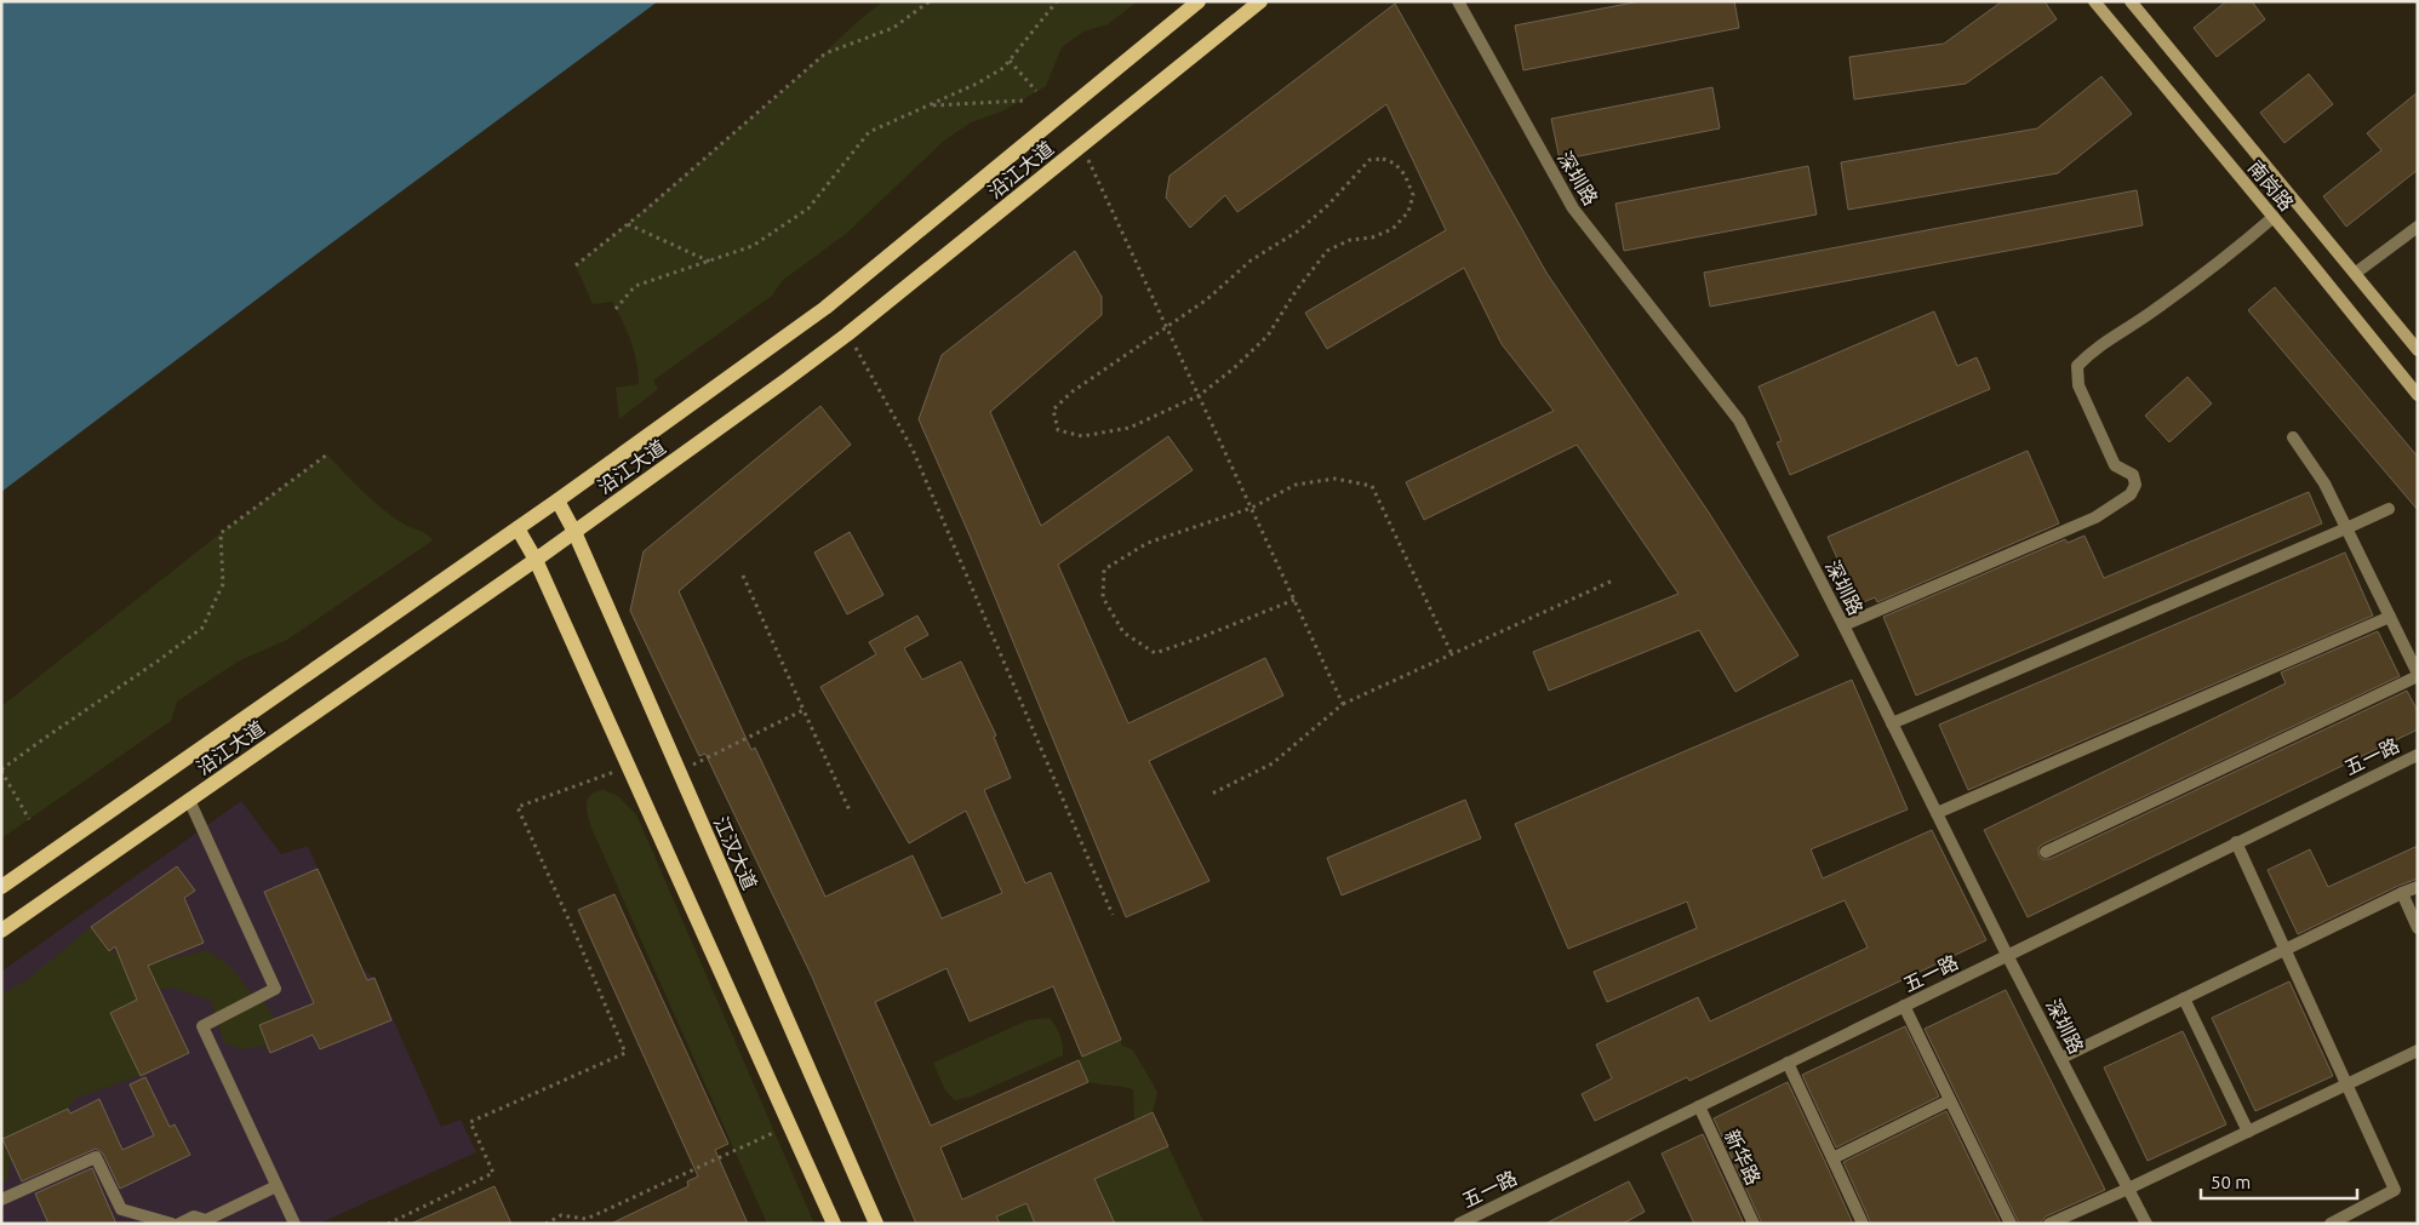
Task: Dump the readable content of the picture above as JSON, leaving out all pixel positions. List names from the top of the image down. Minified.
{"streets":{"main road":["沿江大道","南岗路","江汉大道"],"street":["深圳路","五一路","新华路"]},"crossings":[["沿江大道","江汉大道"],["深圳路","五一路"],["五一路","新华路"]],"scale_bar":"50 m"}
